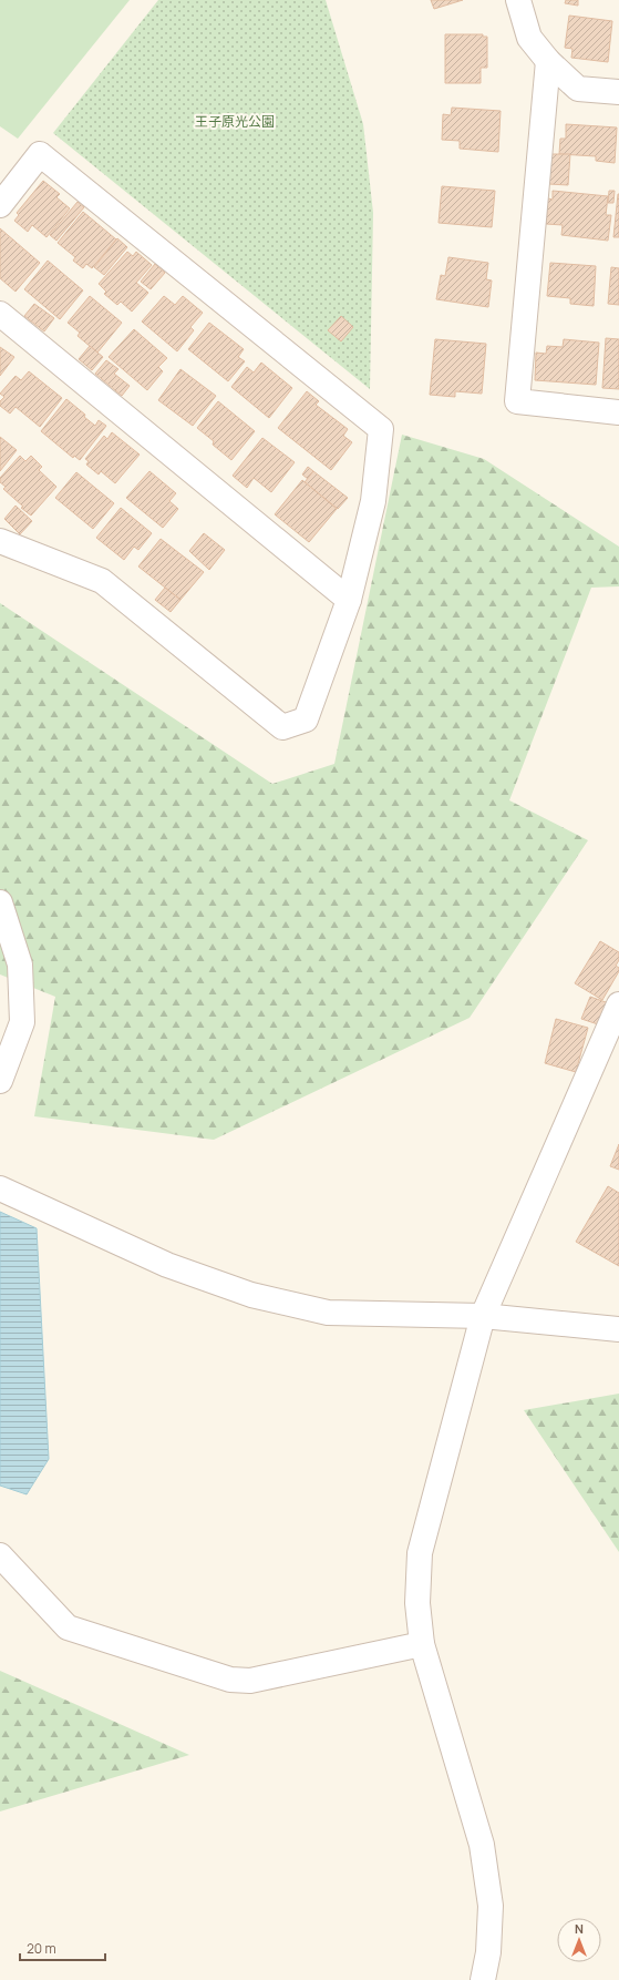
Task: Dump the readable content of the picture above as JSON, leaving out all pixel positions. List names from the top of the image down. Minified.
{"parks":["王子原光公園"],"scale_bar":"20 m","north":"top"}
